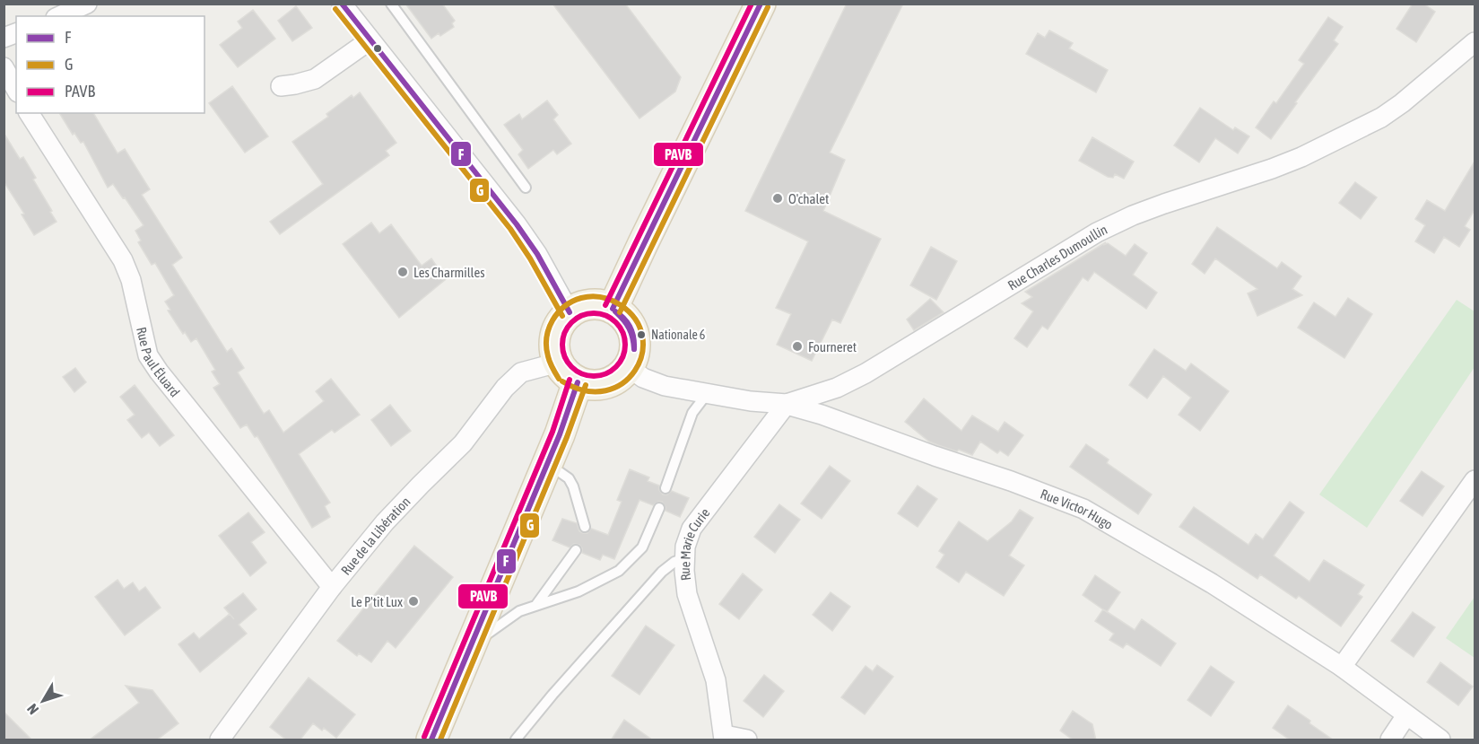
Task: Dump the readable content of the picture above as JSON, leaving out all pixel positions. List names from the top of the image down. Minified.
{"streets":{"street":["Rue Charles Dumoullin","Rue Paul Éluard","Rue Victor Hugo","Rue de la Libération","Rue Marie Curie"]},"crossings":[["Rue Charles Dumoullin","Rue Victor Hugo"],["Rue Charles Dumoullin","Rue de la Libération"],["Rue Charles Dumoullin","Rue Marie Curie"],["Rue Paul Éluard","Rue de la Libération"],["Rue Victor Hugo","Rue Marie Curie"]],"places":["O'chalet","Les Charmilles","Nationale 6","Fourneret","Le P'tit Lux"],"lines":["transit line F","transit line PAVB","transit line G"],"legend":["F","G","PAVB"],"north":"bottom left"}
